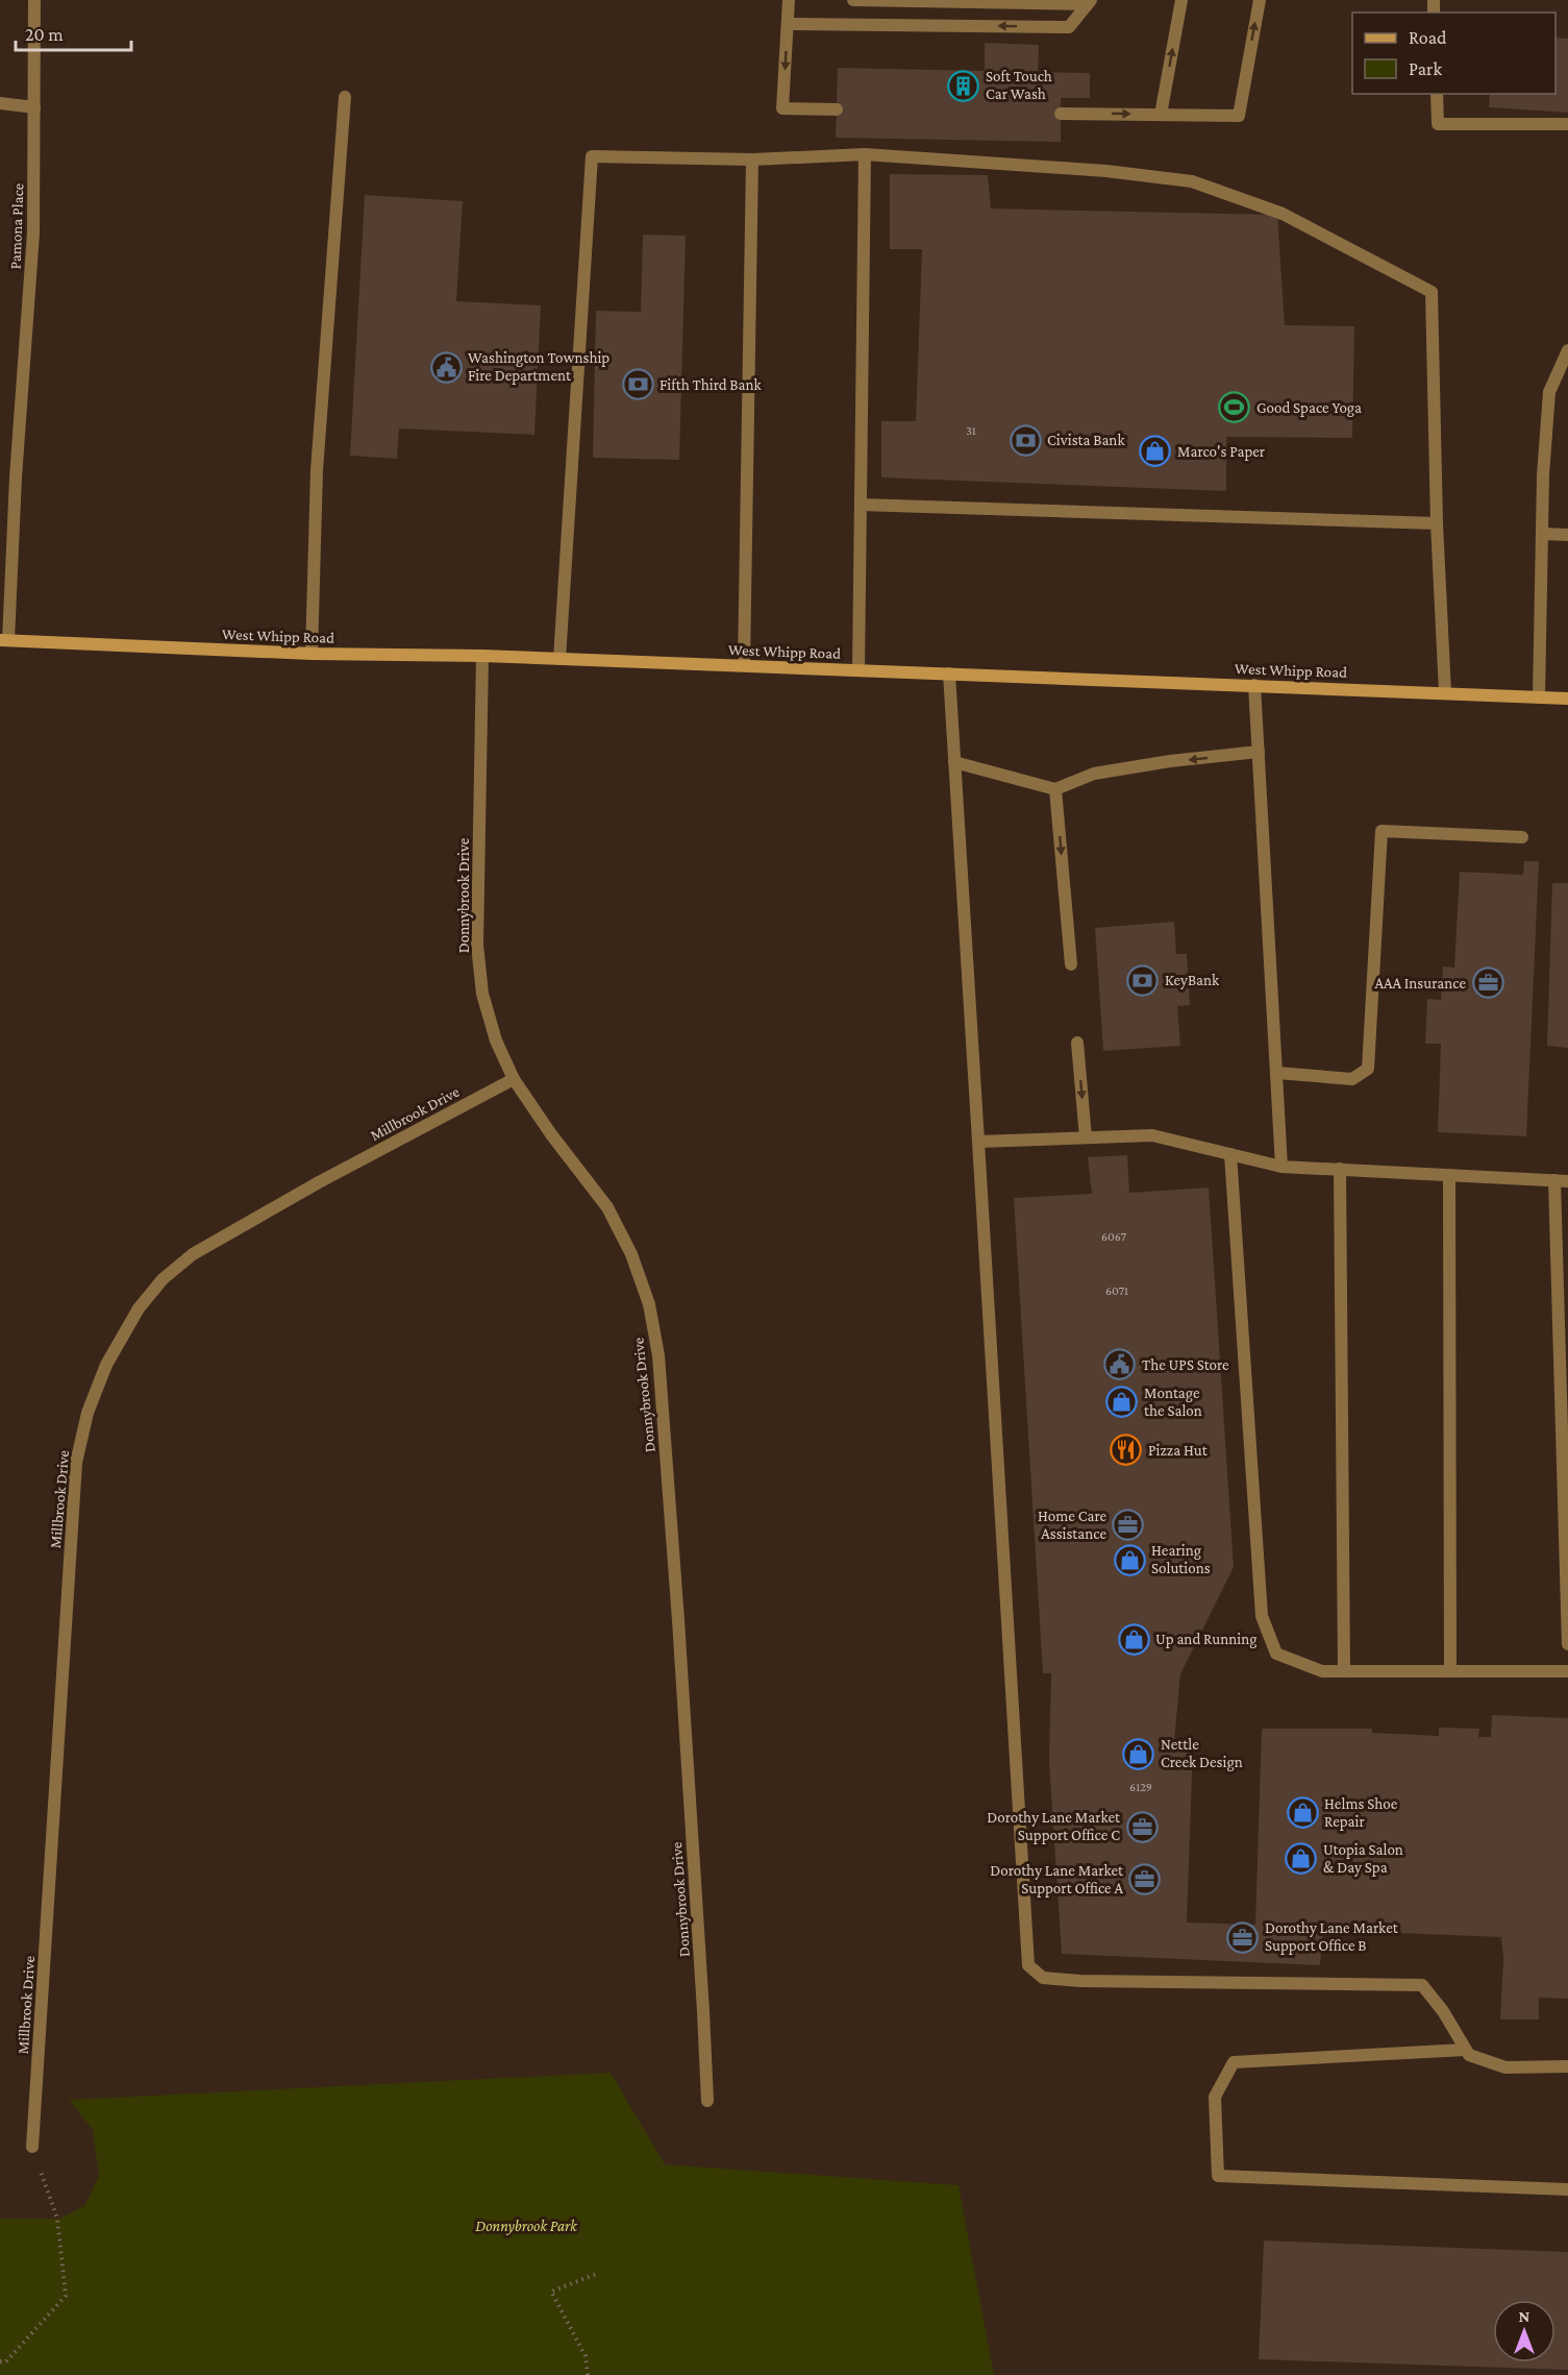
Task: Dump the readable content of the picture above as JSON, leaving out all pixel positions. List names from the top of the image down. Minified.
{"streets":{"street":["Pamona Place","West Whipp Road","Donnybrook Drive","Millbrook Drive"]},"crossings":[["Pamona Place","West Whipp Road"],["West Whipp Road","Donnybrook Drive"],["Donnybrook Drive","Millbrook Drive"]],"parks":["Donnybrook Park"],"places":{"building":["Soft Touch Car Wash"],"public building":["Washington Township Fire Department","The UPS Store"],"bank":["Fifth Third Bank","Civista Bank","KeyBank"],"sports":["Good Space Yoga"],"shop":["Marco's Paper","Montage the Salon","Hearing Solutions","Up and Running","Nettle Creek Design","Helms Shoe Repair","Utopia Salon & Day Spa"],"office":["AAA Insurance","Home Care Assistance","Dorothy Lane Market Support Office C","Dorothy Lane Market Support Office A","Dorothy Lane Market Support Office B"],"restaurant":["Pizza Hut"]},"house_numbers":["31","6067","6071","6129"],"legend":["Road","Park"],"scale_bar":"20 m","north":"top"}
